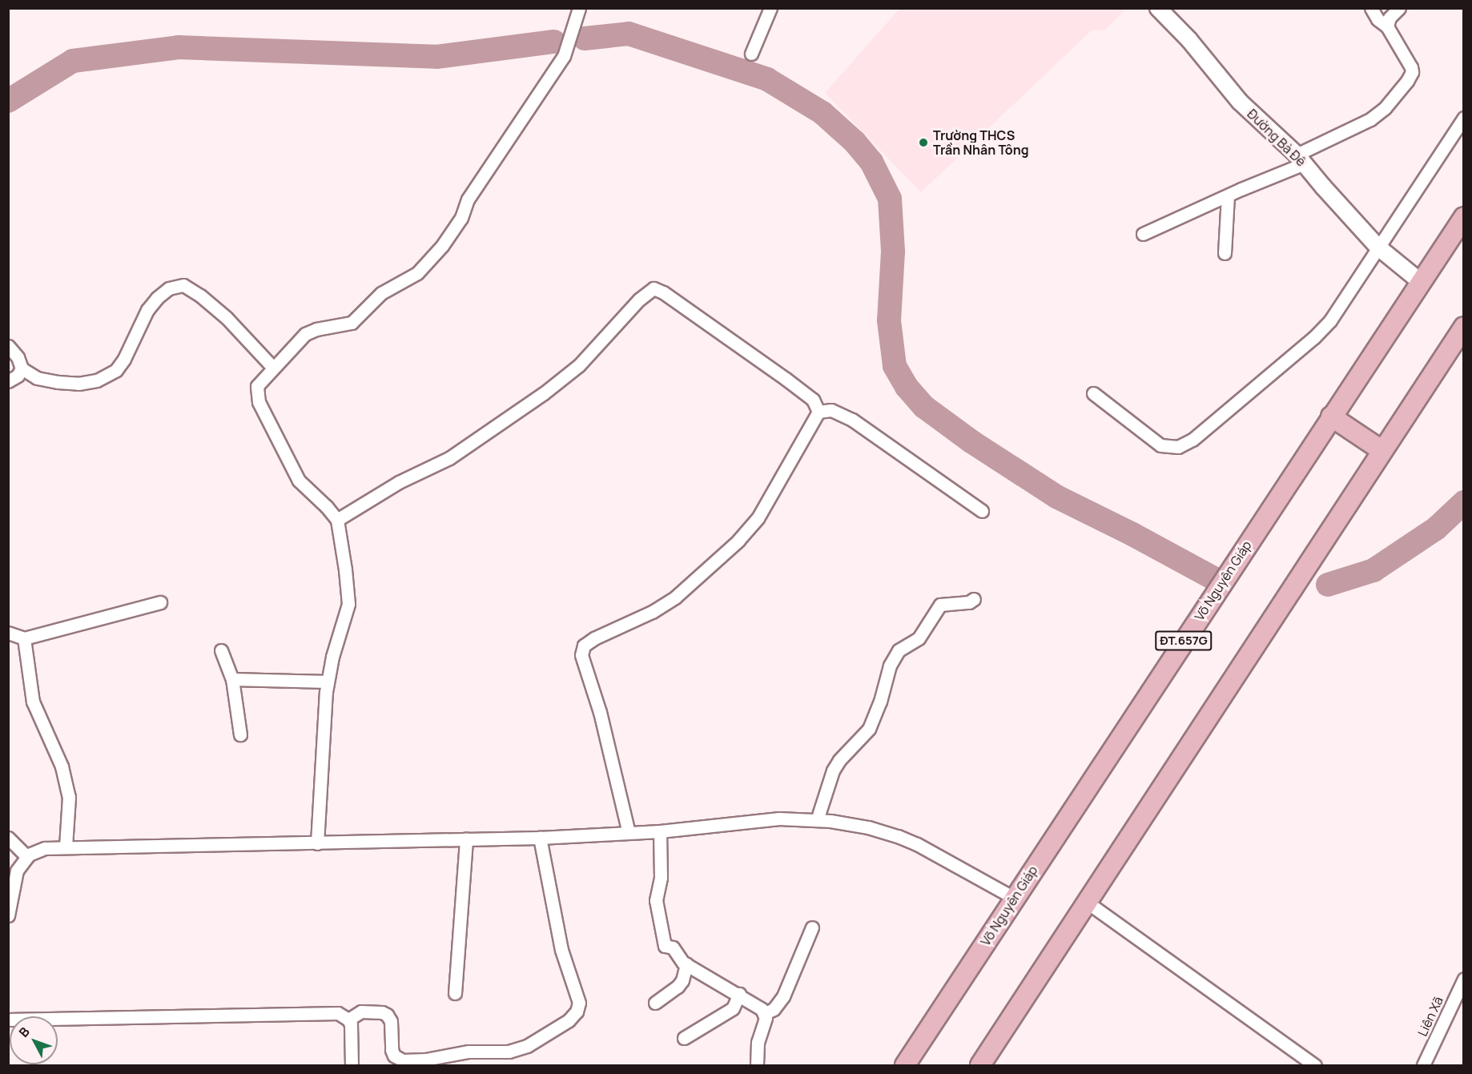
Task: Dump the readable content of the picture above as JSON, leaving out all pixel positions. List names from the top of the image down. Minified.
{"streets":{"main road":["Võ Nguyên Giáp","ĐT.657G"],"street":["Đường Bà Đê","Liên Xã"]},"crossings":[["Đường Bà Đê","Võ Nguyên Giáp"]],"places":["Trường THCS Trần Nhân Tông"],"north":"top left"}
